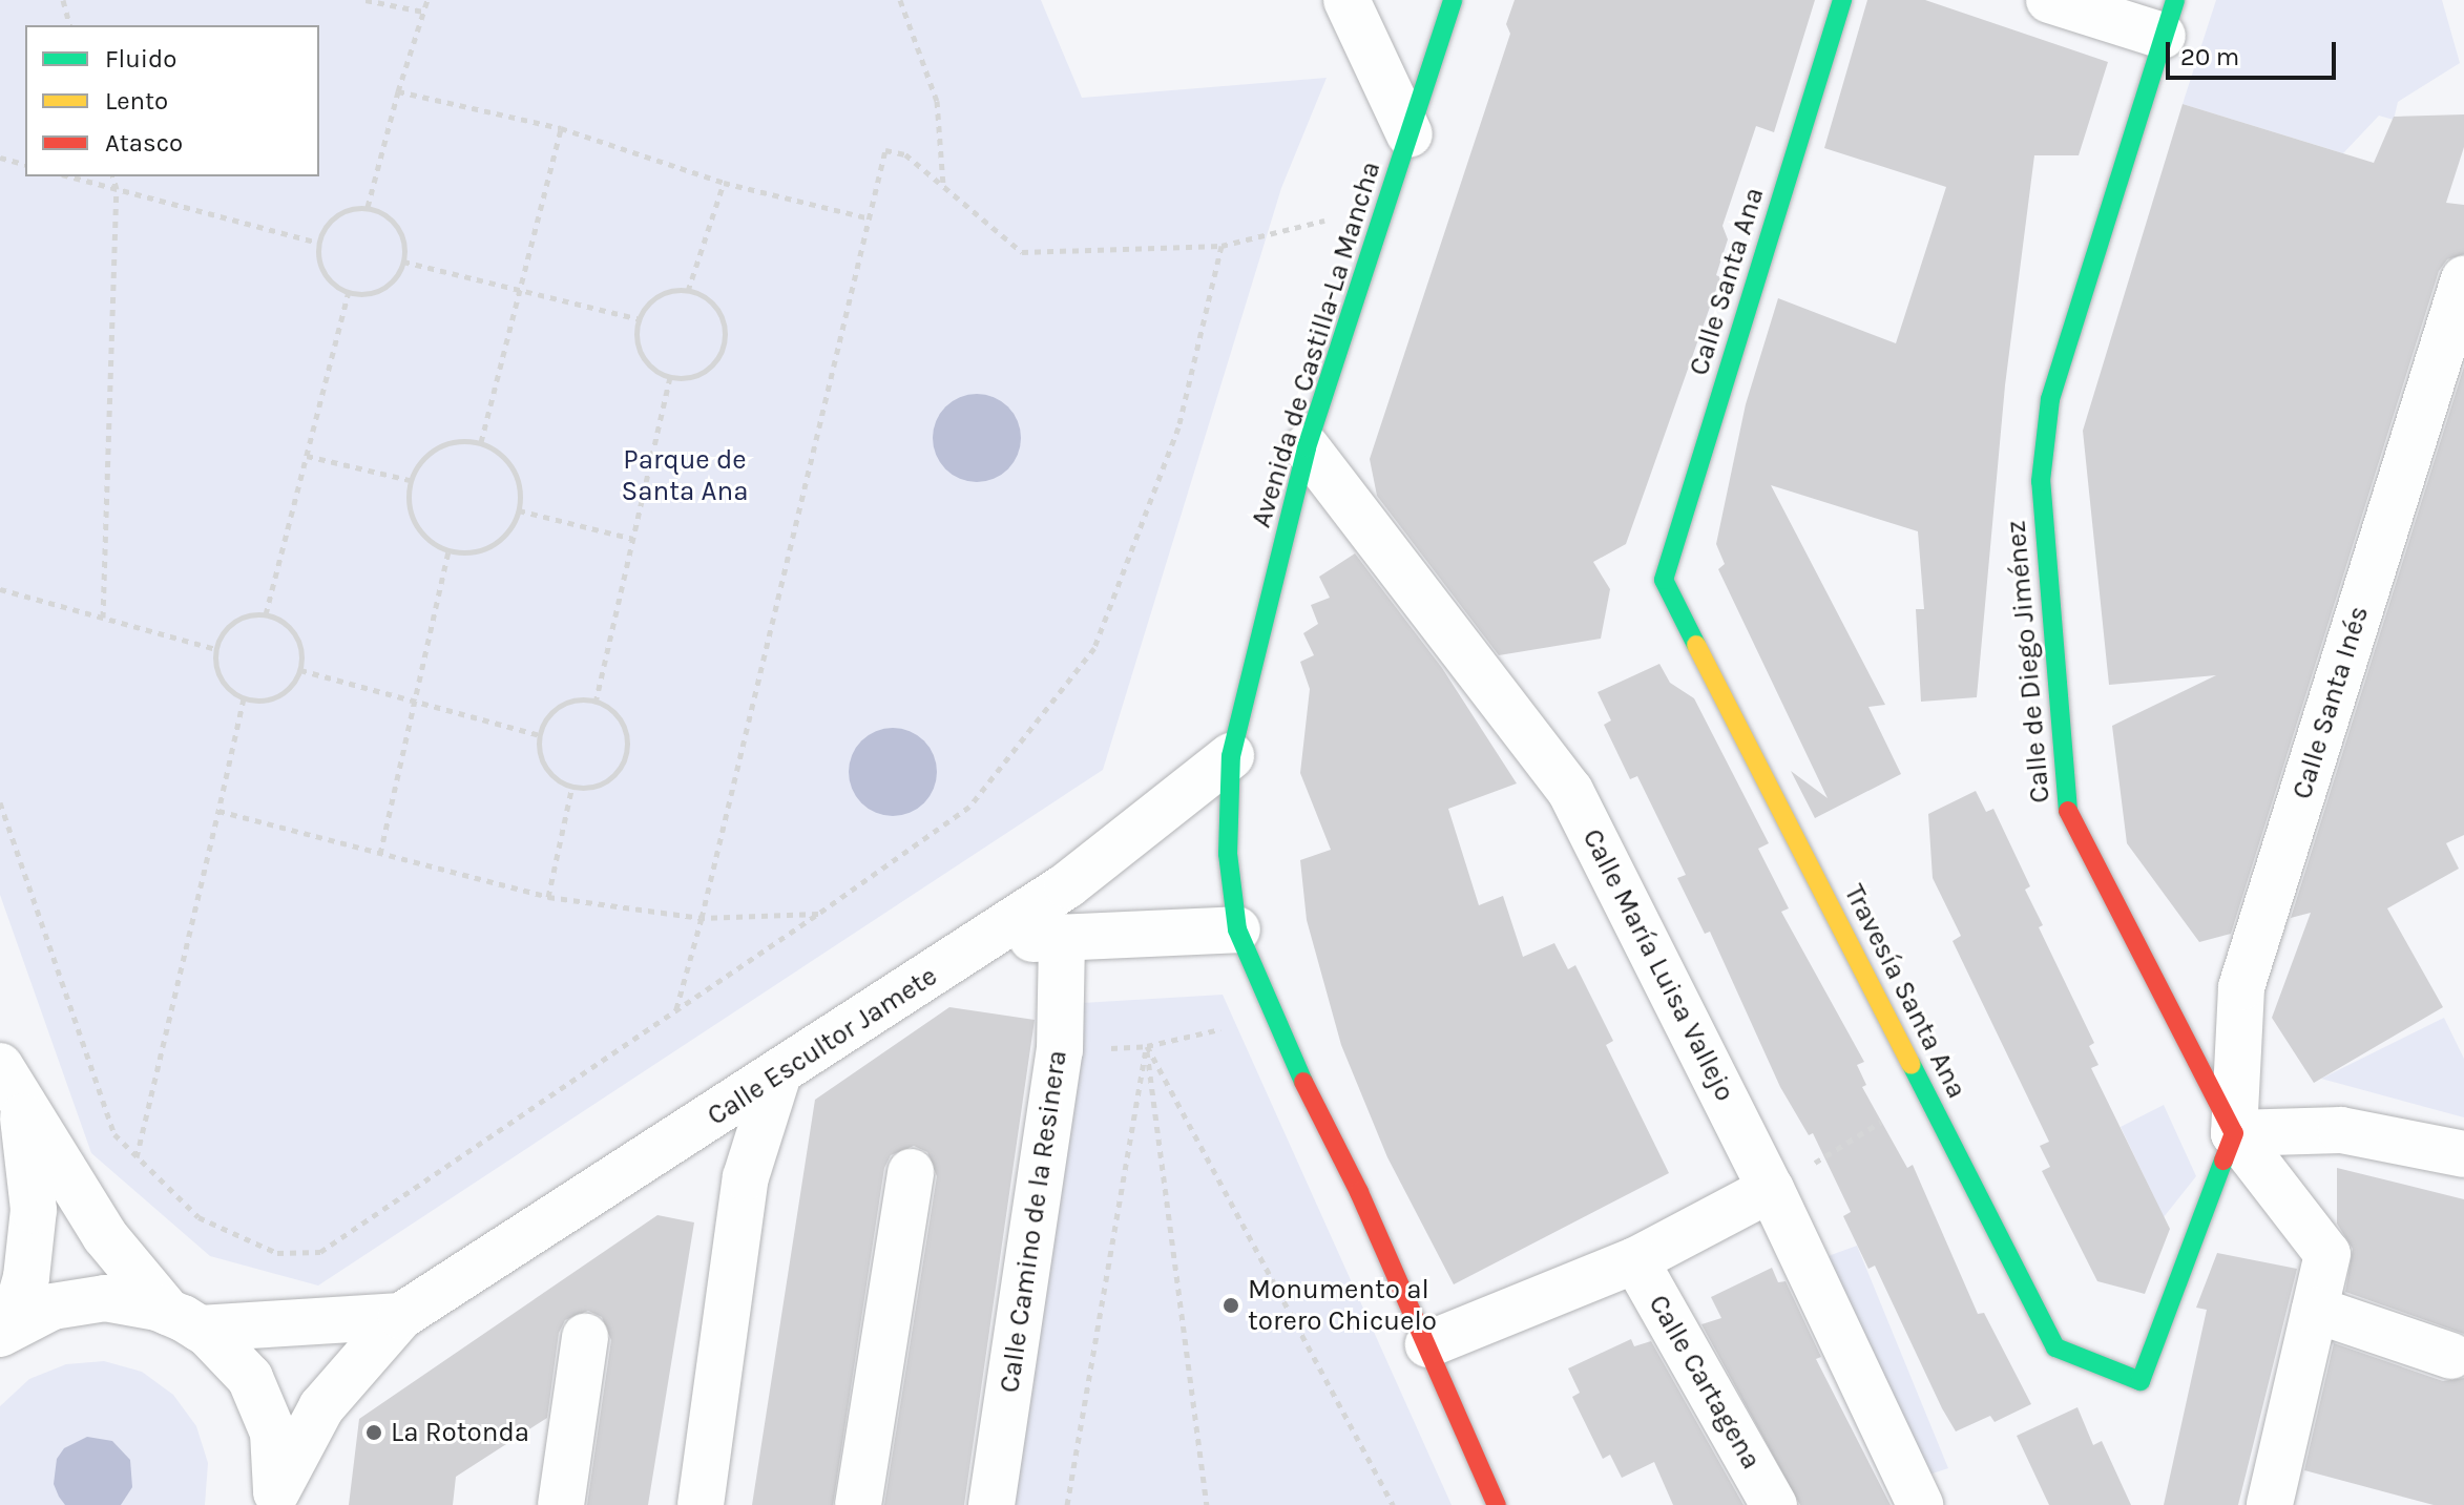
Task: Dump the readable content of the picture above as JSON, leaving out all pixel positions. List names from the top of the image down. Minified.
{"streets":{"street":["Calle Santa Ana","Avenida de Castilla-La Mancha","Calle de Diego Jiménez","Calle Santa Inés","Calle María Luisa Vallejo","Travesía Santa Ana","Calle Escultor Jamete","Calle Camino de la Resinera","Calle Cartagena"]},"crossings":[["Calle Santa Ana","Travesía Santa Ana"],["Avenida de Castilla-La Mancha","Calle María Luisa Vallejo"],["Avenida de Castilla-La Mancha","Calle Escultor Jamete"],["Calle de Diego Jiménez","Calle Santa Inés"],["Calle de Diego Jiménez","Travesía Santa Ana"],["Calle Santa Inés","Travesía Santa Ana"]],"parks":["Parque de Santa Ana"],"places":["Monumento al torero Chicuelo","La Rotonda"],"legend":["Fluido","Lento","Atasco"],"scale_bar":"20 m"}
